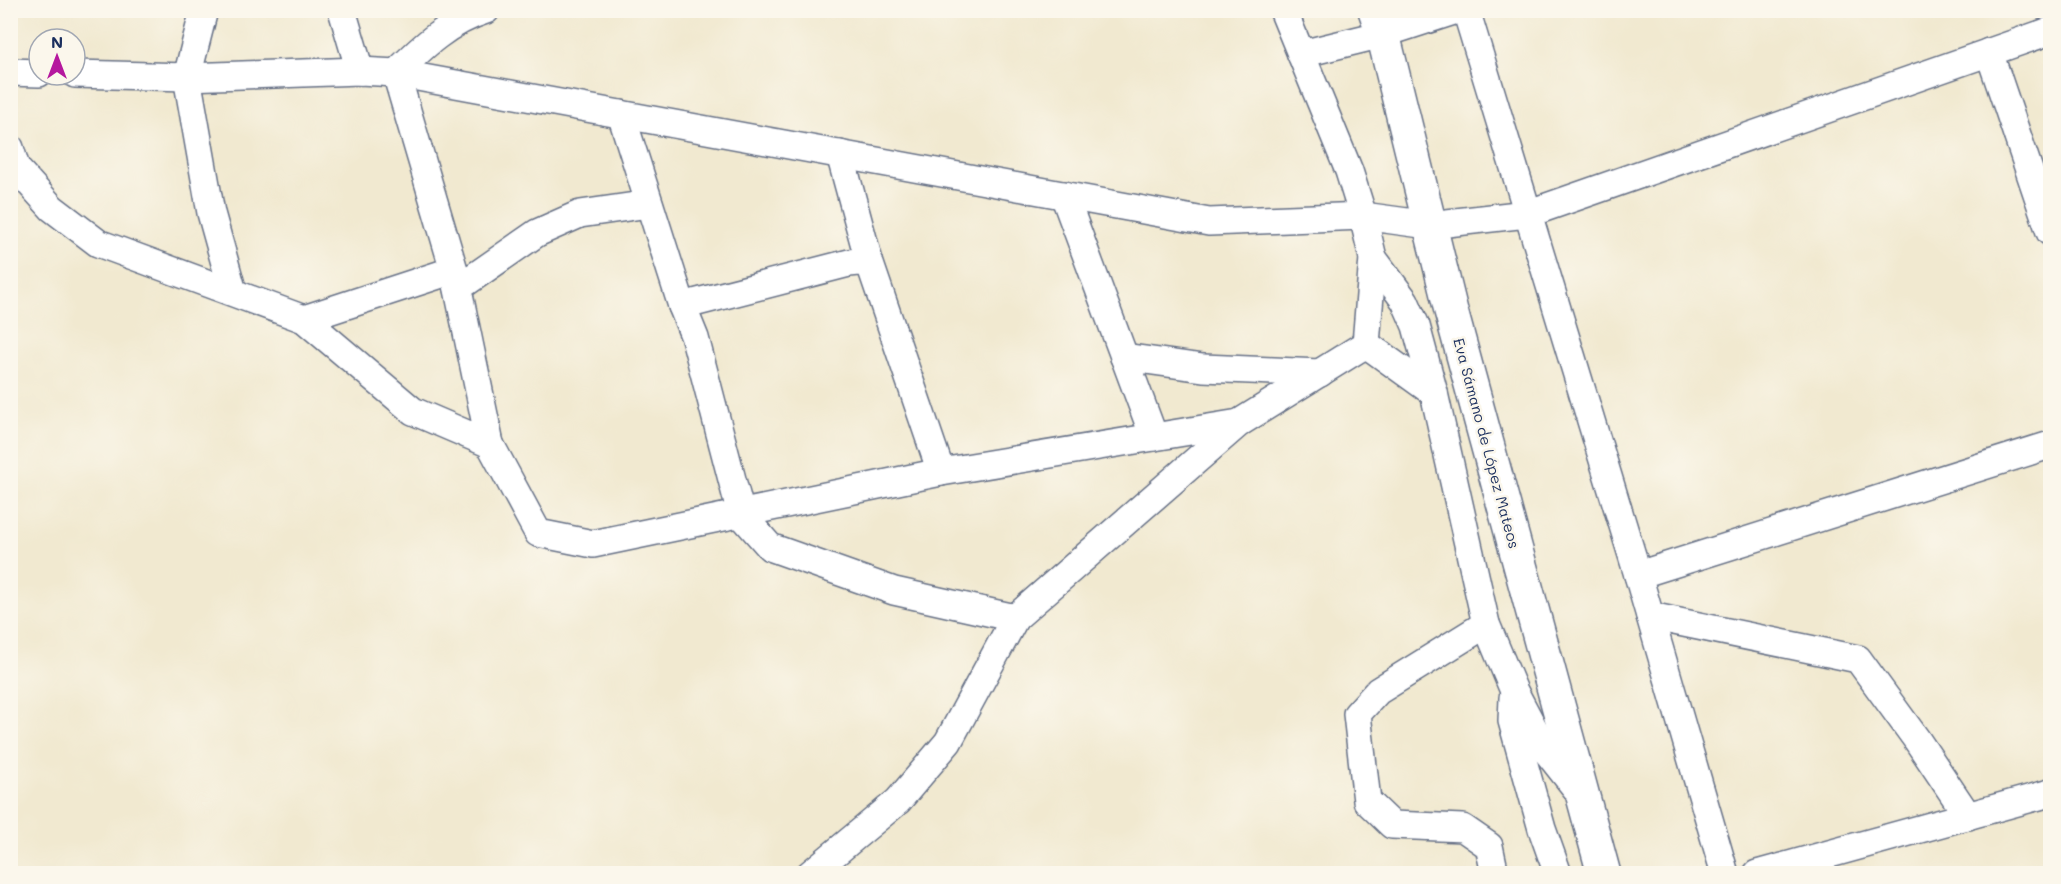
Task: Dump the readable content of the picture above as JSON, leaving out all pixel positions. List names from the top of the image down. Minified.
{"streets":{"main road":["Eva Sámano de López Mateos"]},"north":"top"}
